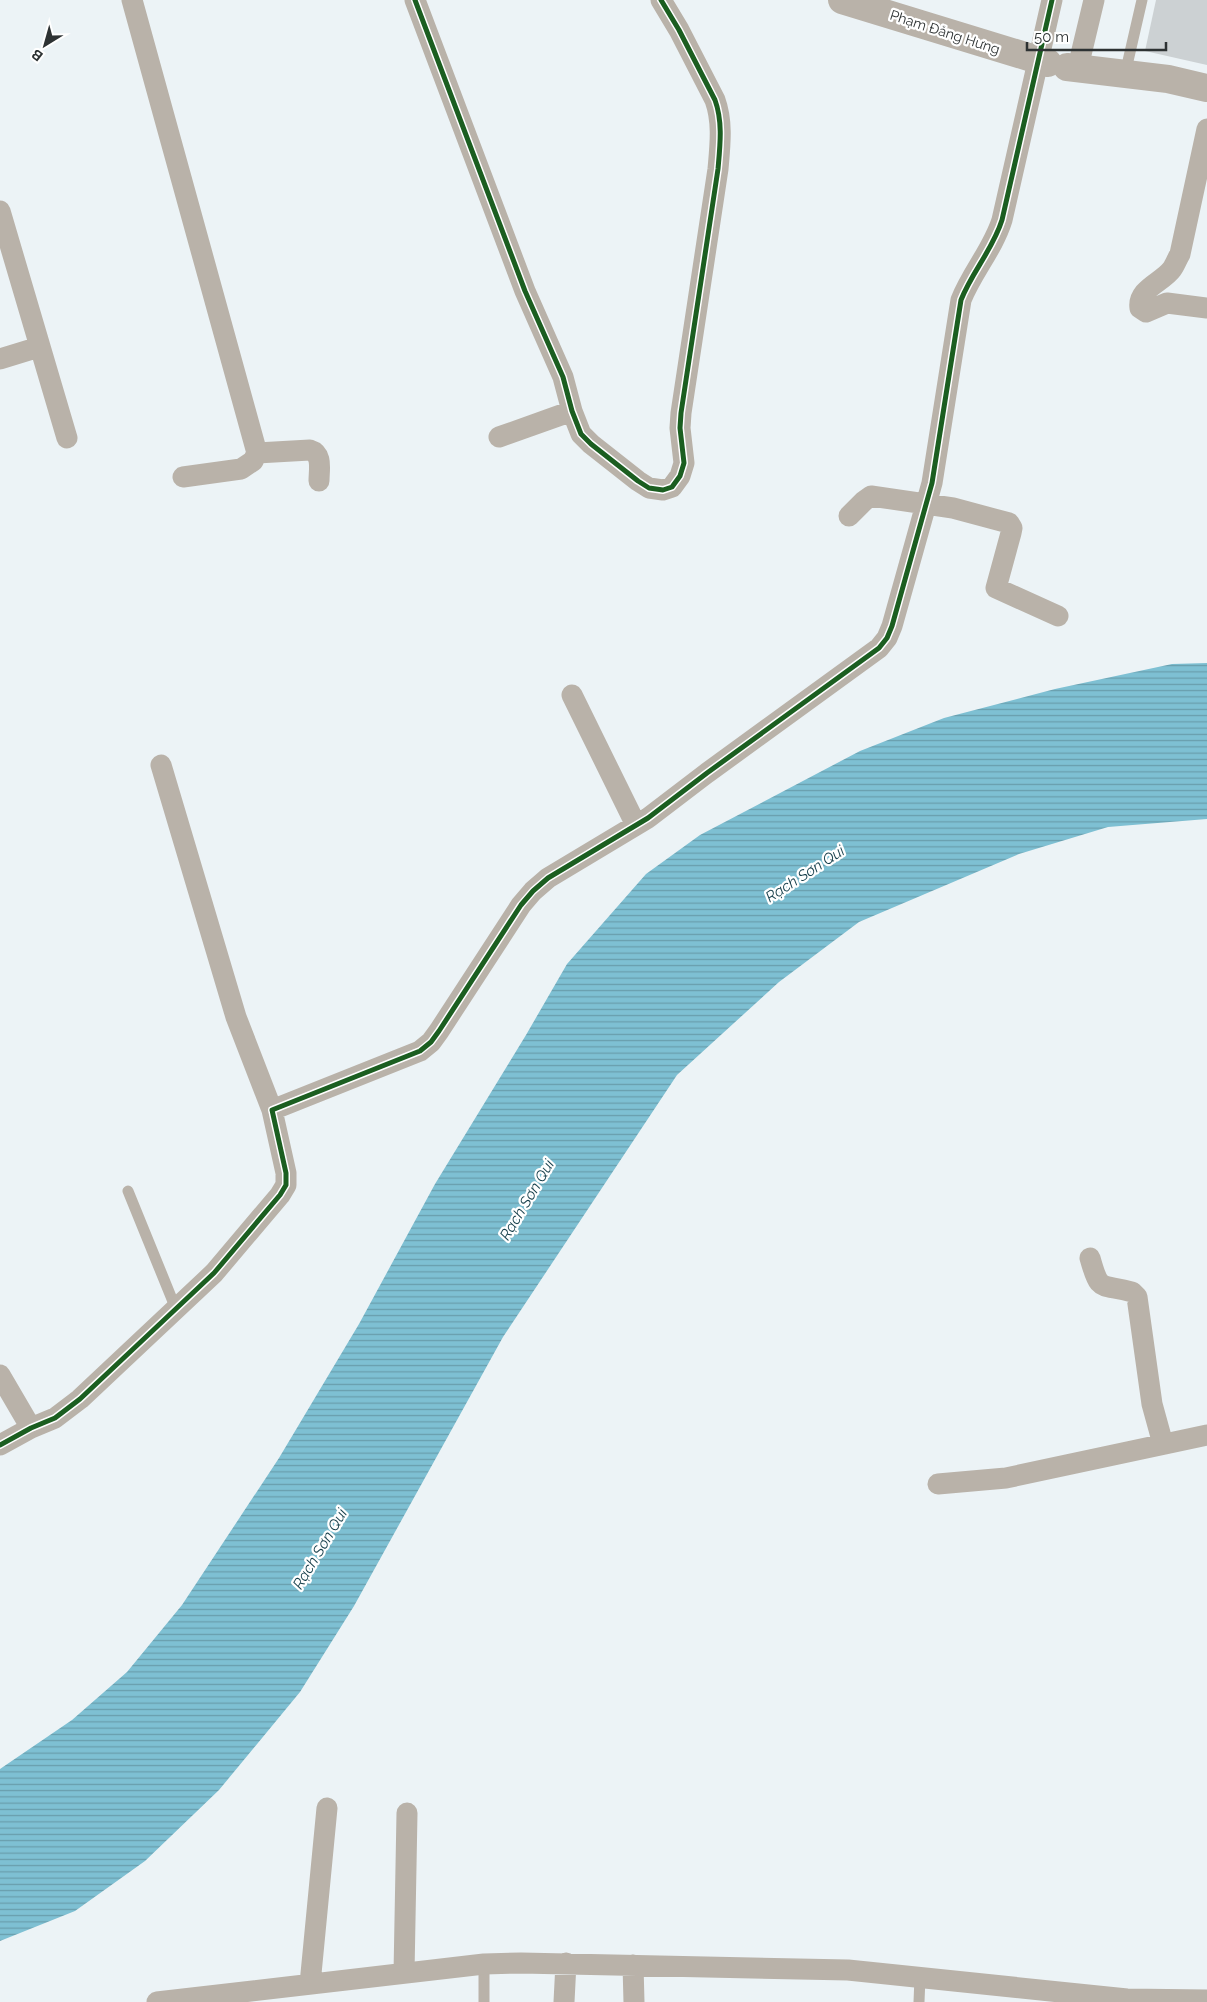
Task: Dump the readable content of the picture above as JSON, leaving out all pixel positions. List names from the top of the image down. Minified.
{"streets":{"street":["Phạm Đăng Hưng"]},"water":["Rạch Sơn Qui"],"scale_bar":"50 m","north":"bottom left"}
